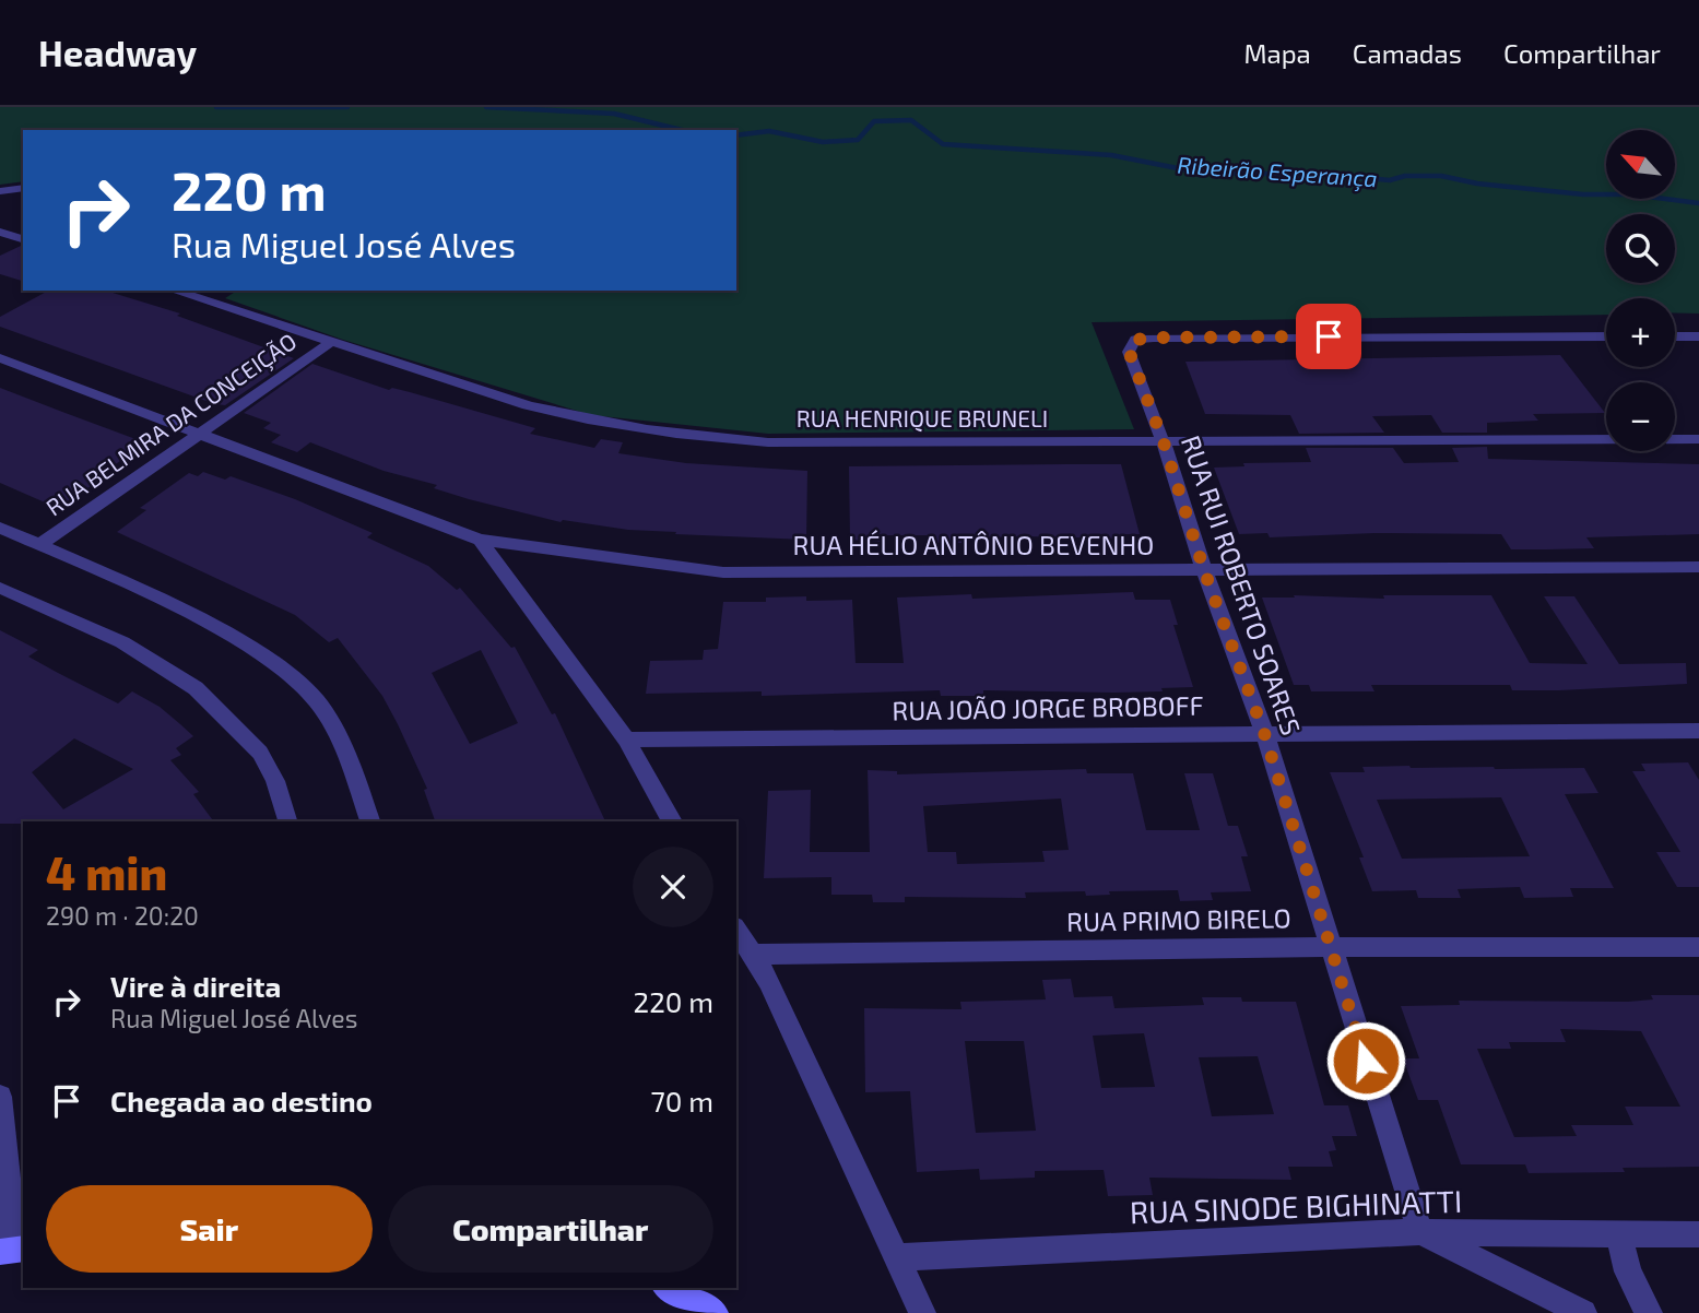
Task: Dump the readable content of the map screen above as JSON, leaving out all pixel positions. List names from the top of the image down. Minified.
{"streets":{"street":["RUA HENRIQUE BRUNELI","RUA BELMIRA DA CONCEIÇÃO","RUA HÉLIO ANTÔNIO BEVENHO","RUA RUI ROBERTO SOARES","RUA JOÃO JORGE BROBOFF","RUA PRIMO BIRELO","RUA SINODE BIGHINATTI"]},"crossings":[["RUA HENRIQUE BRUNELI","RUA BELMIRA DA CONCEIÇÃO"],["RUA HENRIQUE BRUNELI","RUA RUI ROBERTO SOARES"],["RUA BELMIRA DA CONCEIÇÃO","RUA HÉLIO ANTÔNIO BEVENHO"],["RUA HÉLIO ANTÔNIO BEVENHO","RUA RUI ROBERTO SOARES"],["RUA RUI ROBERTO SOARES","RUA JOÃO JORGE BROBOFF"],["RUA RUI ROBERTO SOARES","RUA PRIMO BIRELO"],["RUA RUI ROBERTO SOARES","RUA SINODE BIGHINATTI"]],"water":["Ribeirão Esperança"],"north":"top left","page":{"header":"Headway","nav":["Mapa","Camadas","Compartilhar"],"map_buttons":["+","−"],"turn":["220 m","Rua Miguel José Alves"],"heading":["4 min","290 m · 20:20"],"list":[{"name":"Vire à direita","note":"Rua Miguel José Alves","value":"220 m"},{"name":"Chegada ao destino","value":"70 m"}],"buttons":["Sair","Compartilhar"]}}
